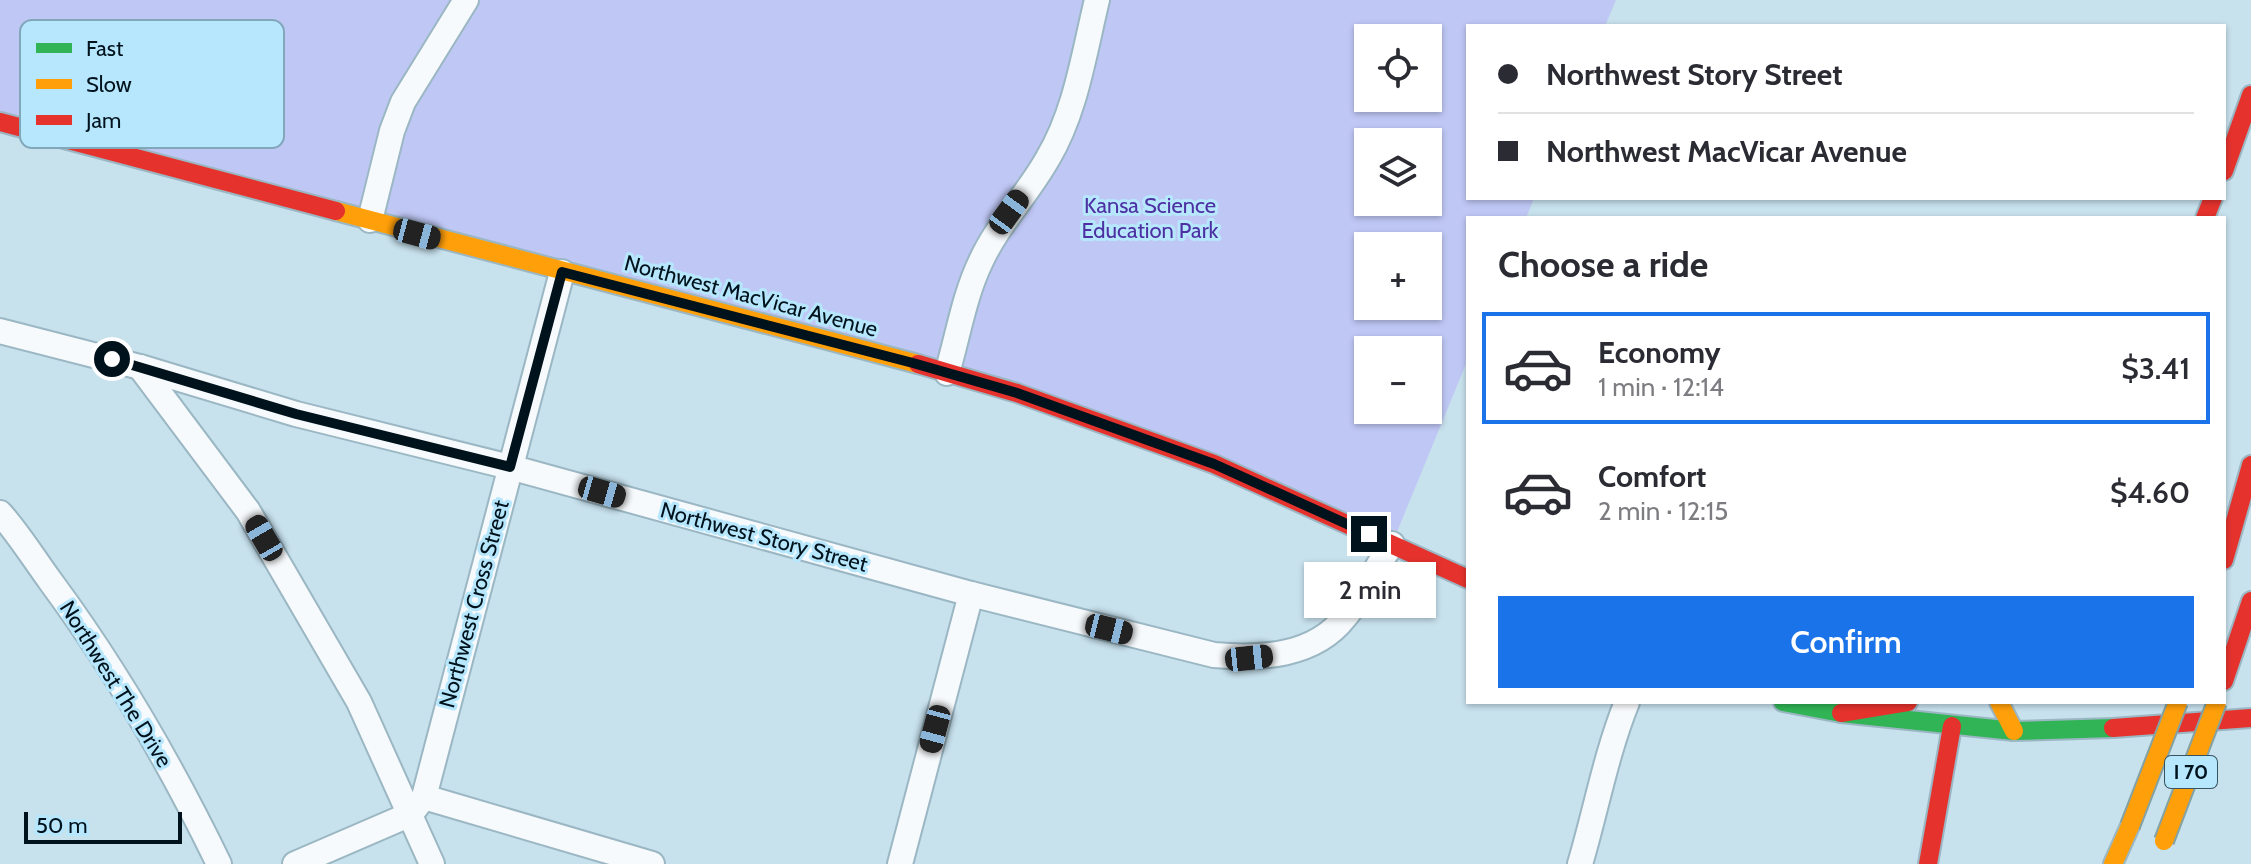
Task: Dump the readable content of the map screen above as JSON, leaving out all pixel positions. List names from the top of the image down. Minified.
{"streets":{"main road":["Northwest MacVicar Avenue","I 70"],"street":["Northwest Story Street","Northwest Cross Street","Northwest The Drive"]},"crossings":[["Northwest MacVicar Avenue","Northwest Story Street"],["Northwest MacVicar Avenue","Northwest Cross Street"],["Northwest Story Street","Northwest Cross Street"]],"parks":["Kansa Science Education Park"],"legend":["Fast","Slow","Jam"],"scale_bar":"50 m","page":{"map_buttons":["+","−"],"banner":["Northwest Story Street","Northwest MacVicar Avenue"],"heading":"Choose a ride","list":[{"name":"Economy","note":"1 min · 12:14","value":"$3.41"},{"name":"Comfort","note":"2 min · 12:15","value":"$4.60"}],"bubble":"2 min","buttons":"Confirm","scale":"50 m"}}
